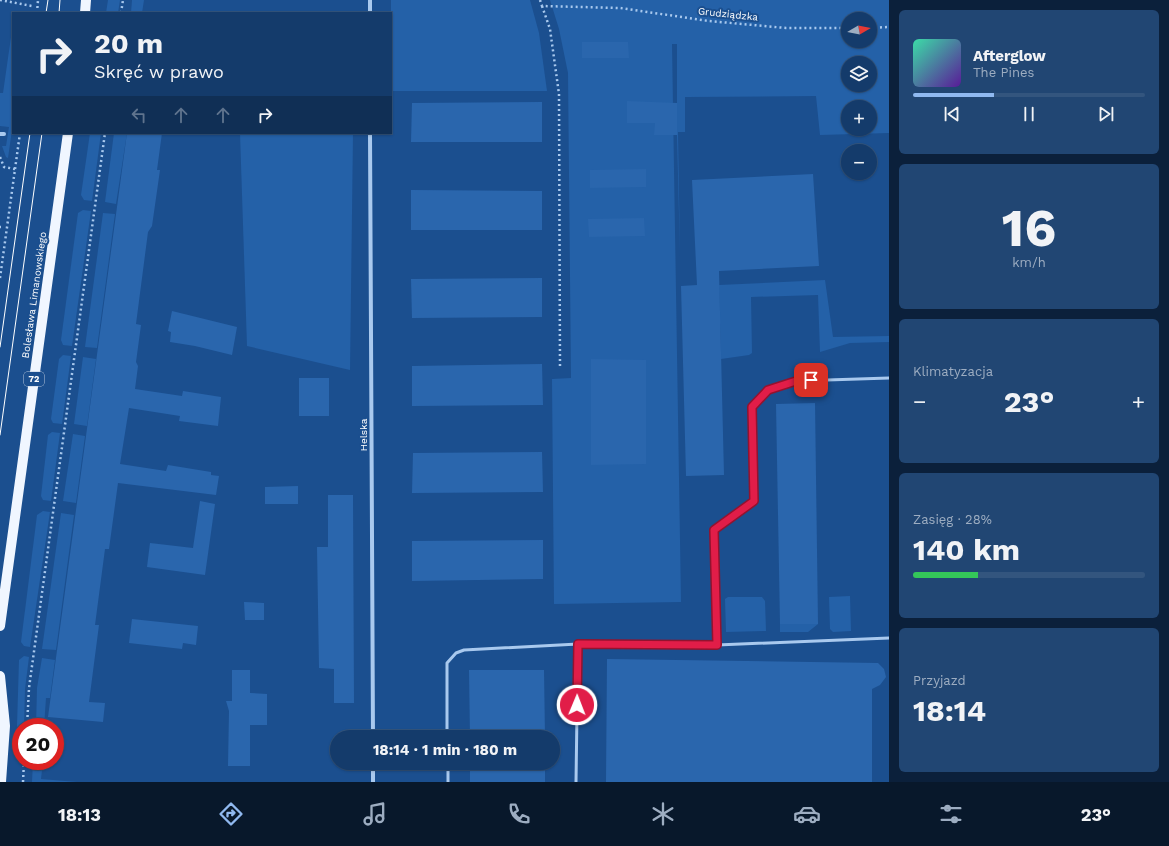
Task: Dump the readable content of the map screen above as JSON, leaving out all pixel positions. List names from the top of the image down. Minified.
{"streets":{"main road":["Bolesława Limanowskiego","72"],"street":["Helska"],"path":["Grudziądzka"]},"north":"right","page":{"map_buttons":["+","−"],"turn":["20 m","Skręć w prawo"],"song":["Afterglow","The Pines"],"tile":[["16","km/h"],"Klimatyzacja",["Zasięg · 28%","140 km"],["Przyjazd","18:14"]],"heat":["−","23°","+"],"limit":"20","trip":"18:14 · 1 min · 180 m","tabs":["18:13","23°"]}}
